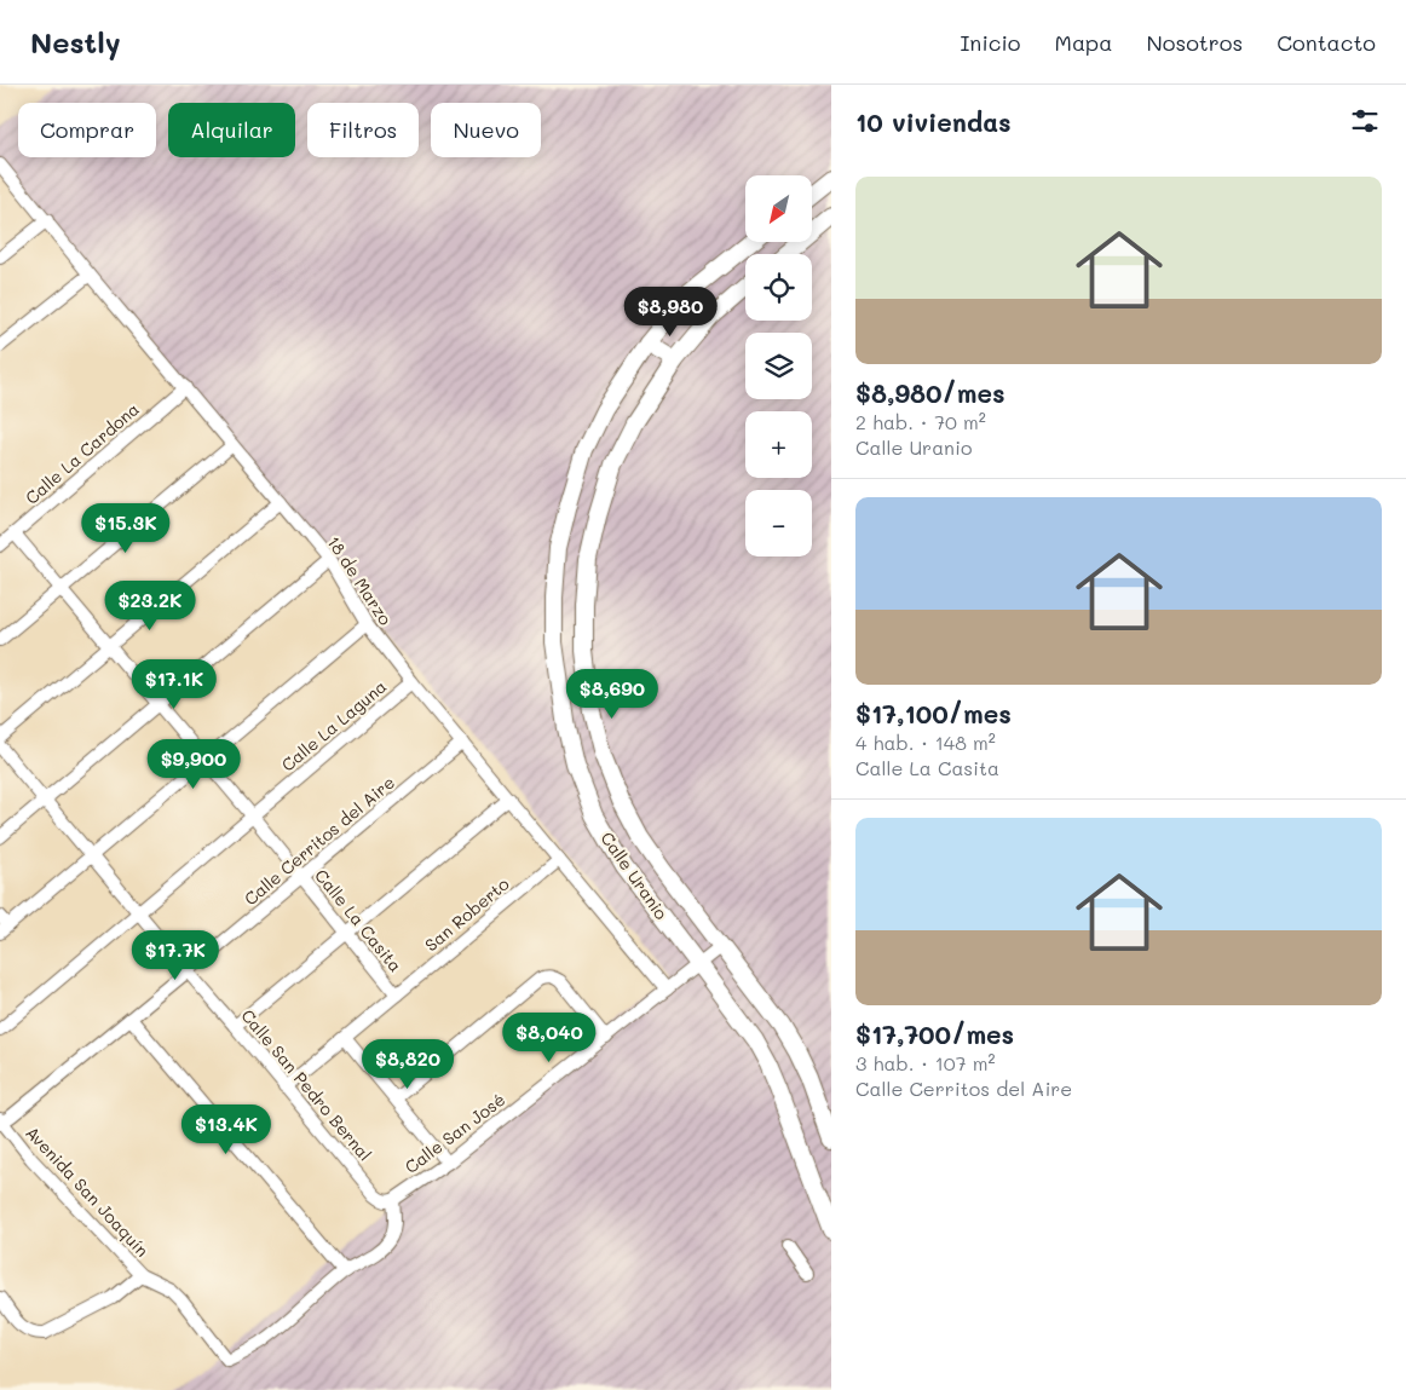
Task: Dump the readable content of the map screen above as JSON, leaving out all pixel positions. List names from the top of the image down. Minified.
{"streets":{"street":["Calle La Cardona","18 de Marzo","Calle La Laguna","Calle Cerritos del Aire","Calle Uranio","San Roberto","Calle La Casita","Calle San Pedro Bernal","Calle San José","Avenida San Joaquín"]},"crossings":[["Calle La Cardona","18 de Marzo"],["Calle La Cardona","Calle La Casita"],["18 de Marzo","Calle La Laguna"],["18 de Marzo","Calle Cerritos del Aire"],["18 de Marzo","San Roberto"],["18 de Marzo","Calle San José"],["Calle La Laguna","Calle La Casita"],["Calle La Laguna","Calle San Pedro Bernal"],["Calle Cerritos del Aire","Calle La Casita"],["Calle Cerritos del Aire","Calle San Pedro Bernal"],["Calle Cerritos del Aire","Avenida San Joaquín"],["Calle Uranio","Calle San José"],["San Roberto","Calle La Casita"],["San Roberto","Calle San Pedro Bernal"],["Calle San Pedro Bernal","Calle San José"]],"north":"bottom left","page":{"header":"Nestly","nav":["Inicio","Mapa","Nosotros","Contacto"],"heading":"10 viviendas","chip":["Comprar","Alquilar","Filtros","Nuevo"],"list":[{"name":"$8,980/mes","note":"2 hab. · 70 m² · Calle Uranio"},{"name":"$17,100/mes","note":"4 hab. · 148 m² · Calle La Casita"},{"name":"$17,700/mes","note":"3 hab. · 107 m² · Calle Cerritos del Aire"}],"map_buttons":["+","−"],"price":["$8,980","$15.3K","$23.2K","$17.1K","$8,690","$9,900","$17.7K","$8,040","$8,820","$13.4K"]}}
